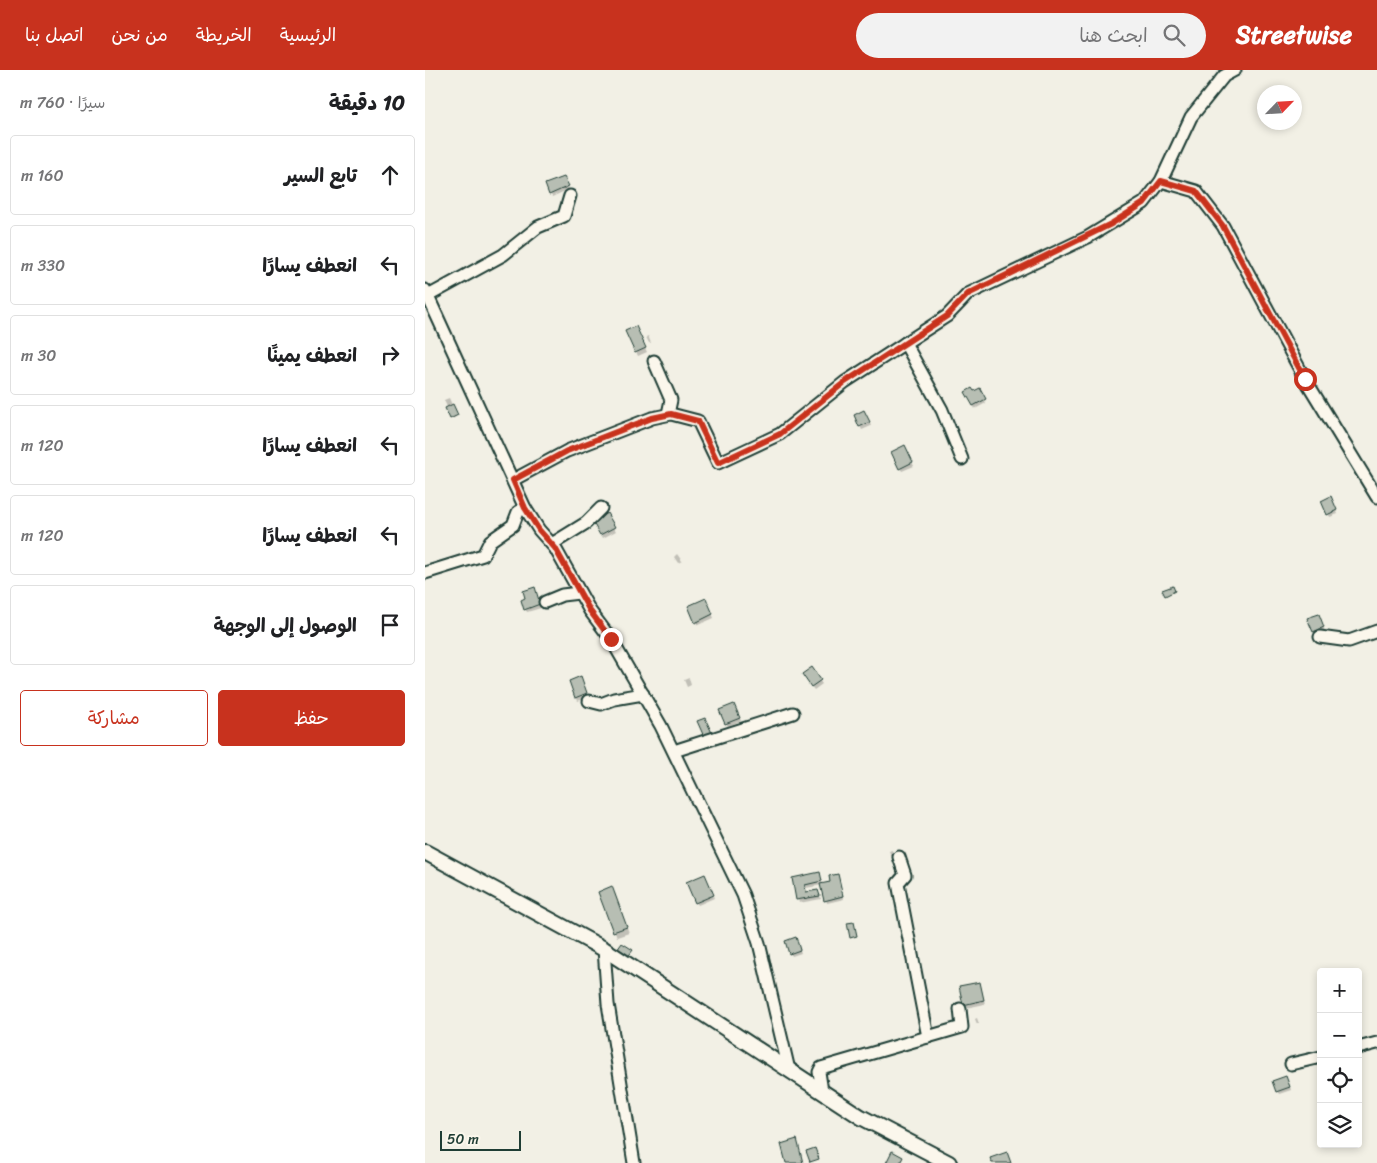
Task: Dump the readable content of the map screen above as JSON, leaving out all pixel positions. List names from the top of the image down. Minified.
{"scale_bar":"50 m","north":"top right","page":{"header":"Streetwise","search":"ابحث هنا","nav":["الرئيسية","الخريطة","من نحن","اتصل بنا"],"heading":["10 دقيقة","سيرًا · 760 m"],"list":[["تابع السير","160 m"],["انعطف يسارًا","330 m"],["انعطف يمينًا","30 m"],["انعطف يسارًا","120 m"],["انعطف يسارًا","120 m"],"الوصول إلى الوجهة"],"buttons":["حفظ","مشاركة"],"map_buttons":["+","−"],"scale":"50 m"}}
